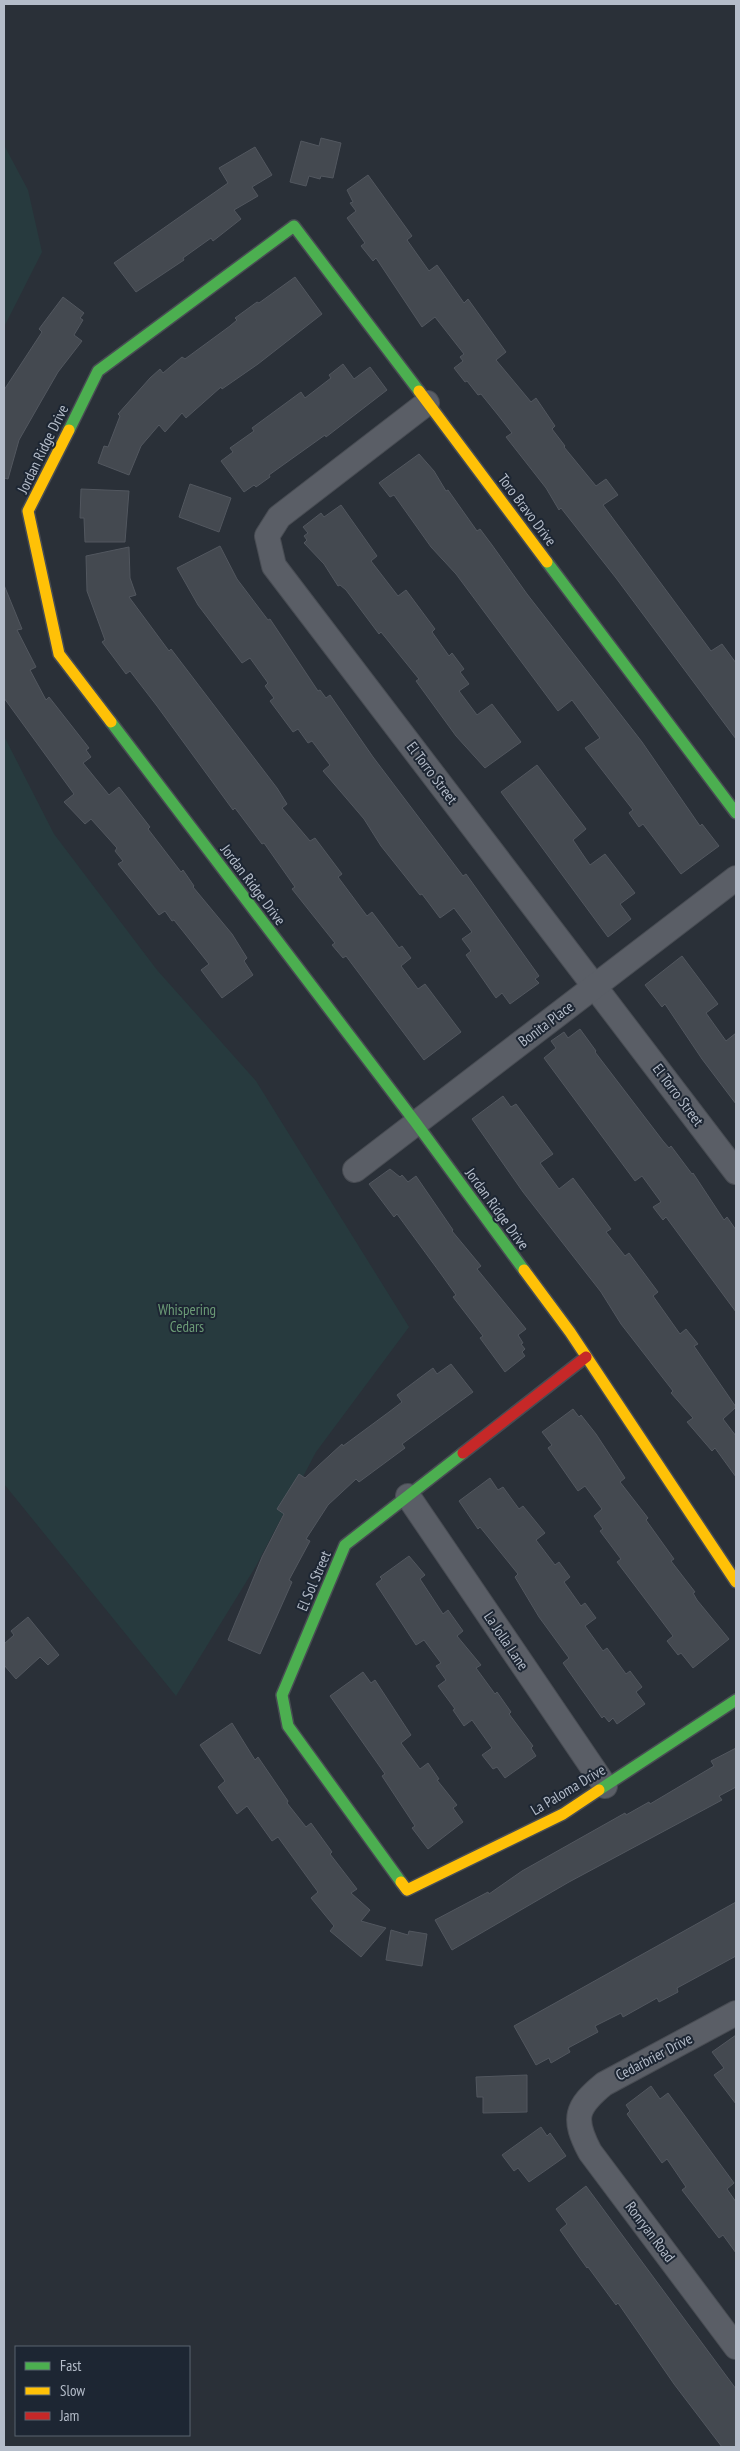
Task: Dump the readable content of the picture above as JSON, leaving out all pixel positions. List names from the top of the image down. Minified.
{"streets":{"street":["Jordan Ridge Drive","Toro Bravo Drive","El Torro Street","Bonita Place","El Sol Street","La Jolla Lane","La Paloma Drive","Cedarbrier Drive","Ronryan Road"]},"crossings":[["Jordan Ridge Drive","Toro Bravo Drive"],["Jordan Ridge Drive","Bonita Place"],["Jordan Ridge Drive","El Sol Street"],["Toro Bravo Drive","El Torro Street"],["El Torro Street","Bonita Place"],["El Sol Street","La Jolla Lane"],["El Sol Street","La Paloma Drive"],["La Jolla Lane","La Paloma Drive"],["Cedarbrier Drive","Ronryan Road"]],"parks":["Whispering Cedars"],"legend":["Fast","Slow","Jam"]}
